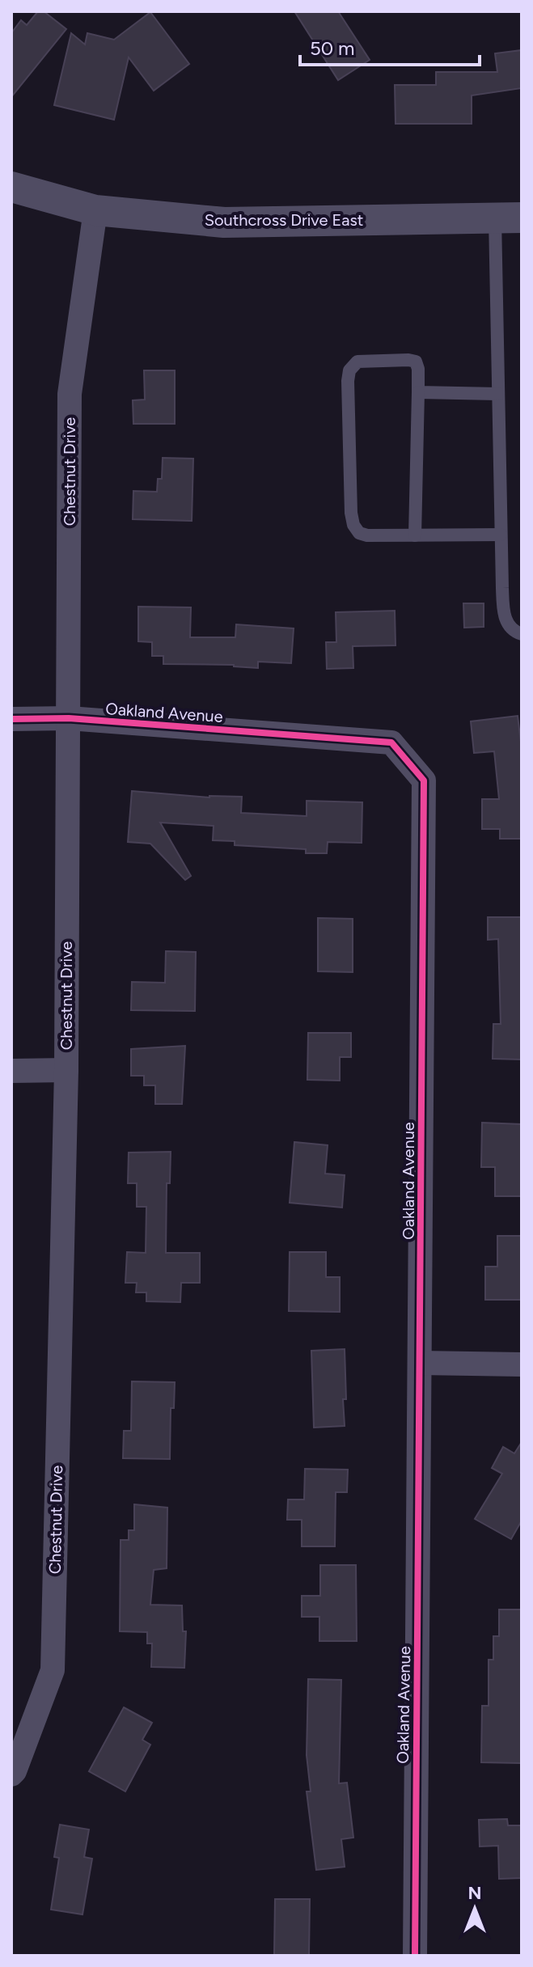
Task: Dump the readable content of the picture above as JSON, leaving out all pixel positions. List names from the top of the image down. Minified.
{"streets":{"street":["Southcross Drive East","Chestnut Drive","Oakland Avenue"]},"crossings":[["Southcross Drive East","Chestnut Drive"],["Chestnut Drive","Oakland Avenue"]],"scale_bar":"50 m","north":"top"}
